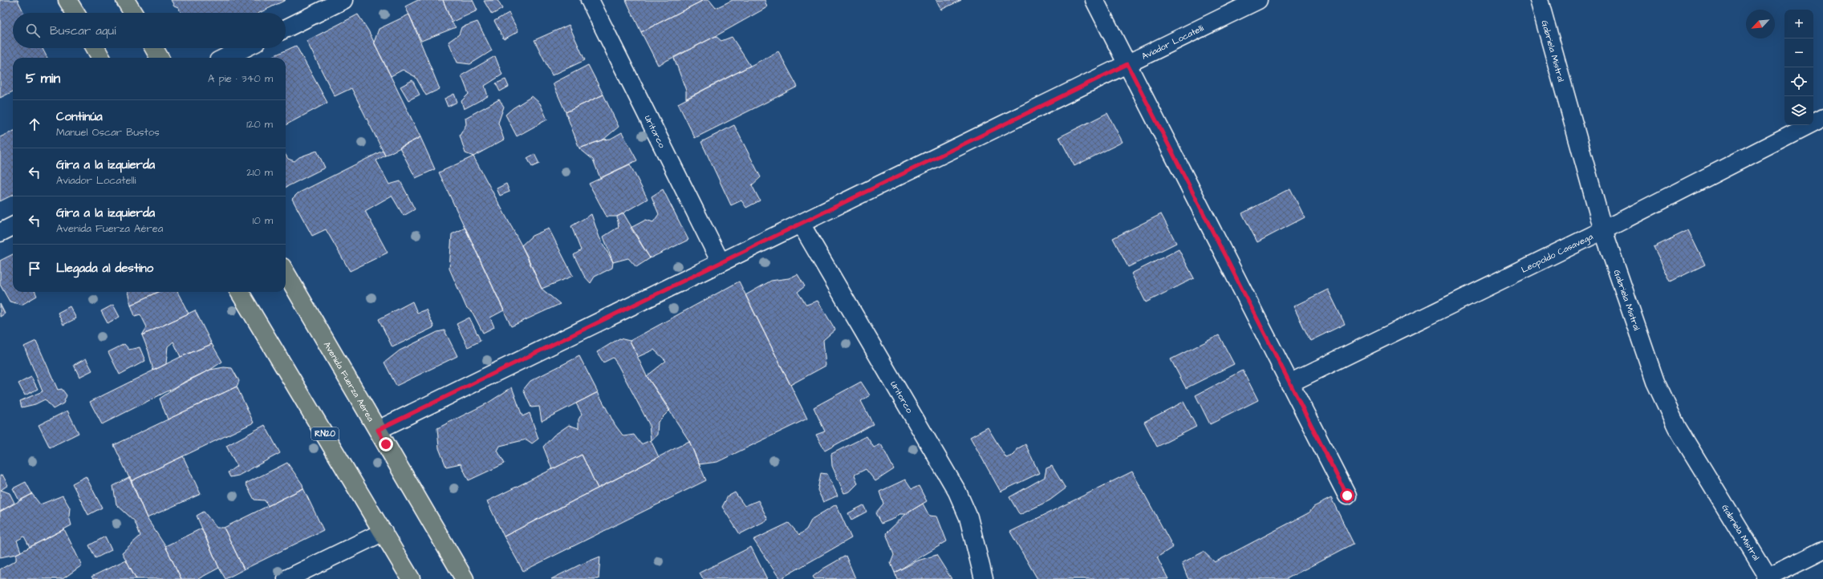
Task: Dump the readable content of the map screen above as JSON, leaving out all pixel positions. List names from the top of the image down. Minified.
{"streets":{"main road":["Avenida Fuerza Aérea","RN20"],"street":["Aviador Locatelli","Gabriela Mistral","Uritorco","Leopoldo Casavega"]},"crossings":[["Aviador Locatelli","Uritorco"],["Aviador Locatelli","Avenida Fuerza Aérea"],["Gabriela Mistral","Leopoldo Casavega"]],"north":"bottom left","page":{"map_buttons":["+","−"],"search":"Buscar aquí","heading":["5 min","A pie · 340 m"],"list":[["Continúa","Manuel Oscar Bustos","120 m"],["Gira a la izquierda","Aviador Locatelli","210 m"],["Gira a la izquierda","Avenida Fuerza Aérea","10 m"],"Llegada al destino"]}}
